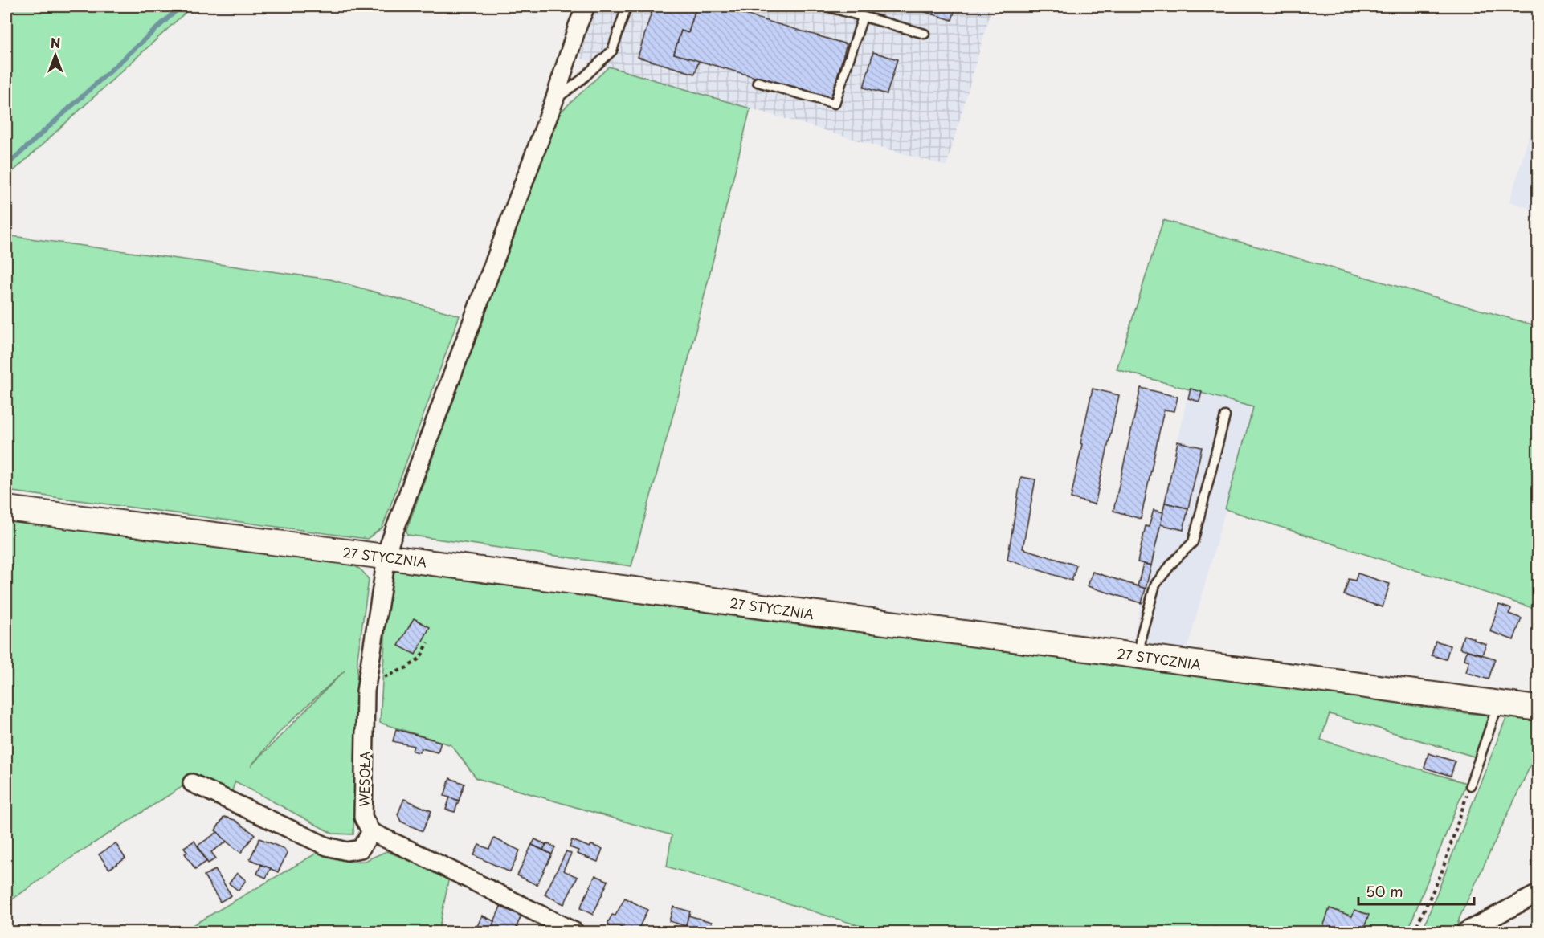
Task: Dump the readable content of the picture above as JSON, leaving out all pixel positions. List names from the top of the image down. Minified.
{"streets":{"street":["27 STYCZNIA","WESOŁA"]},"crossings":[["27 STYCZNIA","WESOŁA"]],"scale_bar":"50 m","north":"top"}
